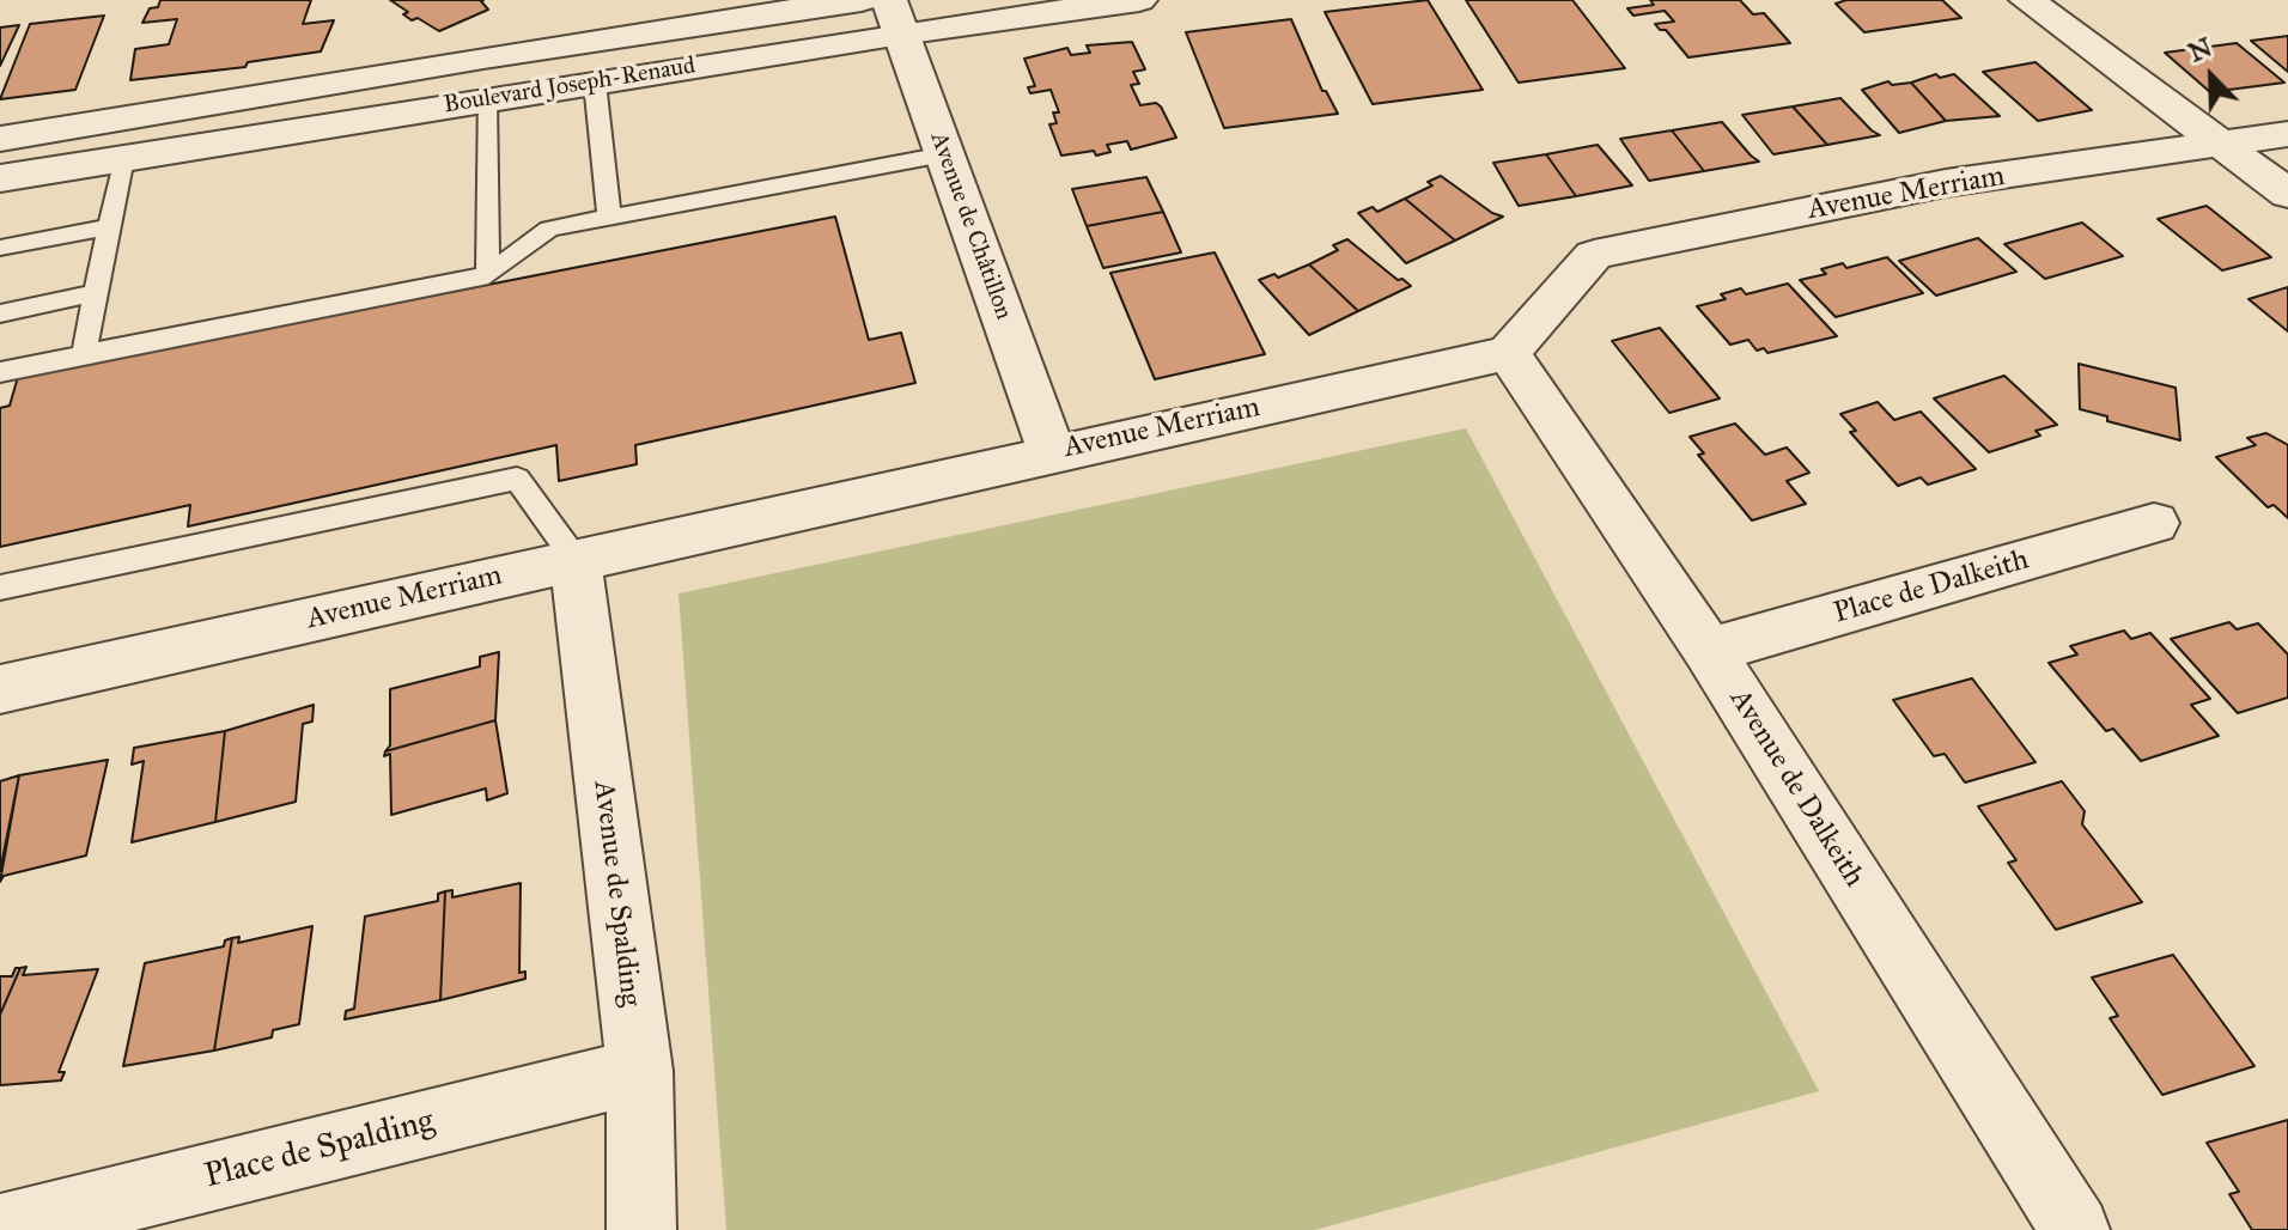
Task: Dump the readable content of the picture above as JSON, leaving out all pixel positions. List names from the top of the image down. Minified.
{"streets":{"street":["Boulevard Joseph-Renaud","Avenue Merriam","Avenue de Châtillon","Place de Dalkeith","Avenue de Dalkeith","Avenue de Spalding","Place de Spalding"]},"crossings":[["Boulevard Joseph-Renaud","Avenue de Châtillon"],["Avenue Merriam","Avenue de Châtillon"],["Avenue Merriam","Avenue de Dalkeith"],["Avenue Merriam","Avenue de Spalding"],["Place de Dalkeith","Avenue de Dalkeith"],["Avenue de Spalding","Place de Spalding"]],"north":"top left"}
